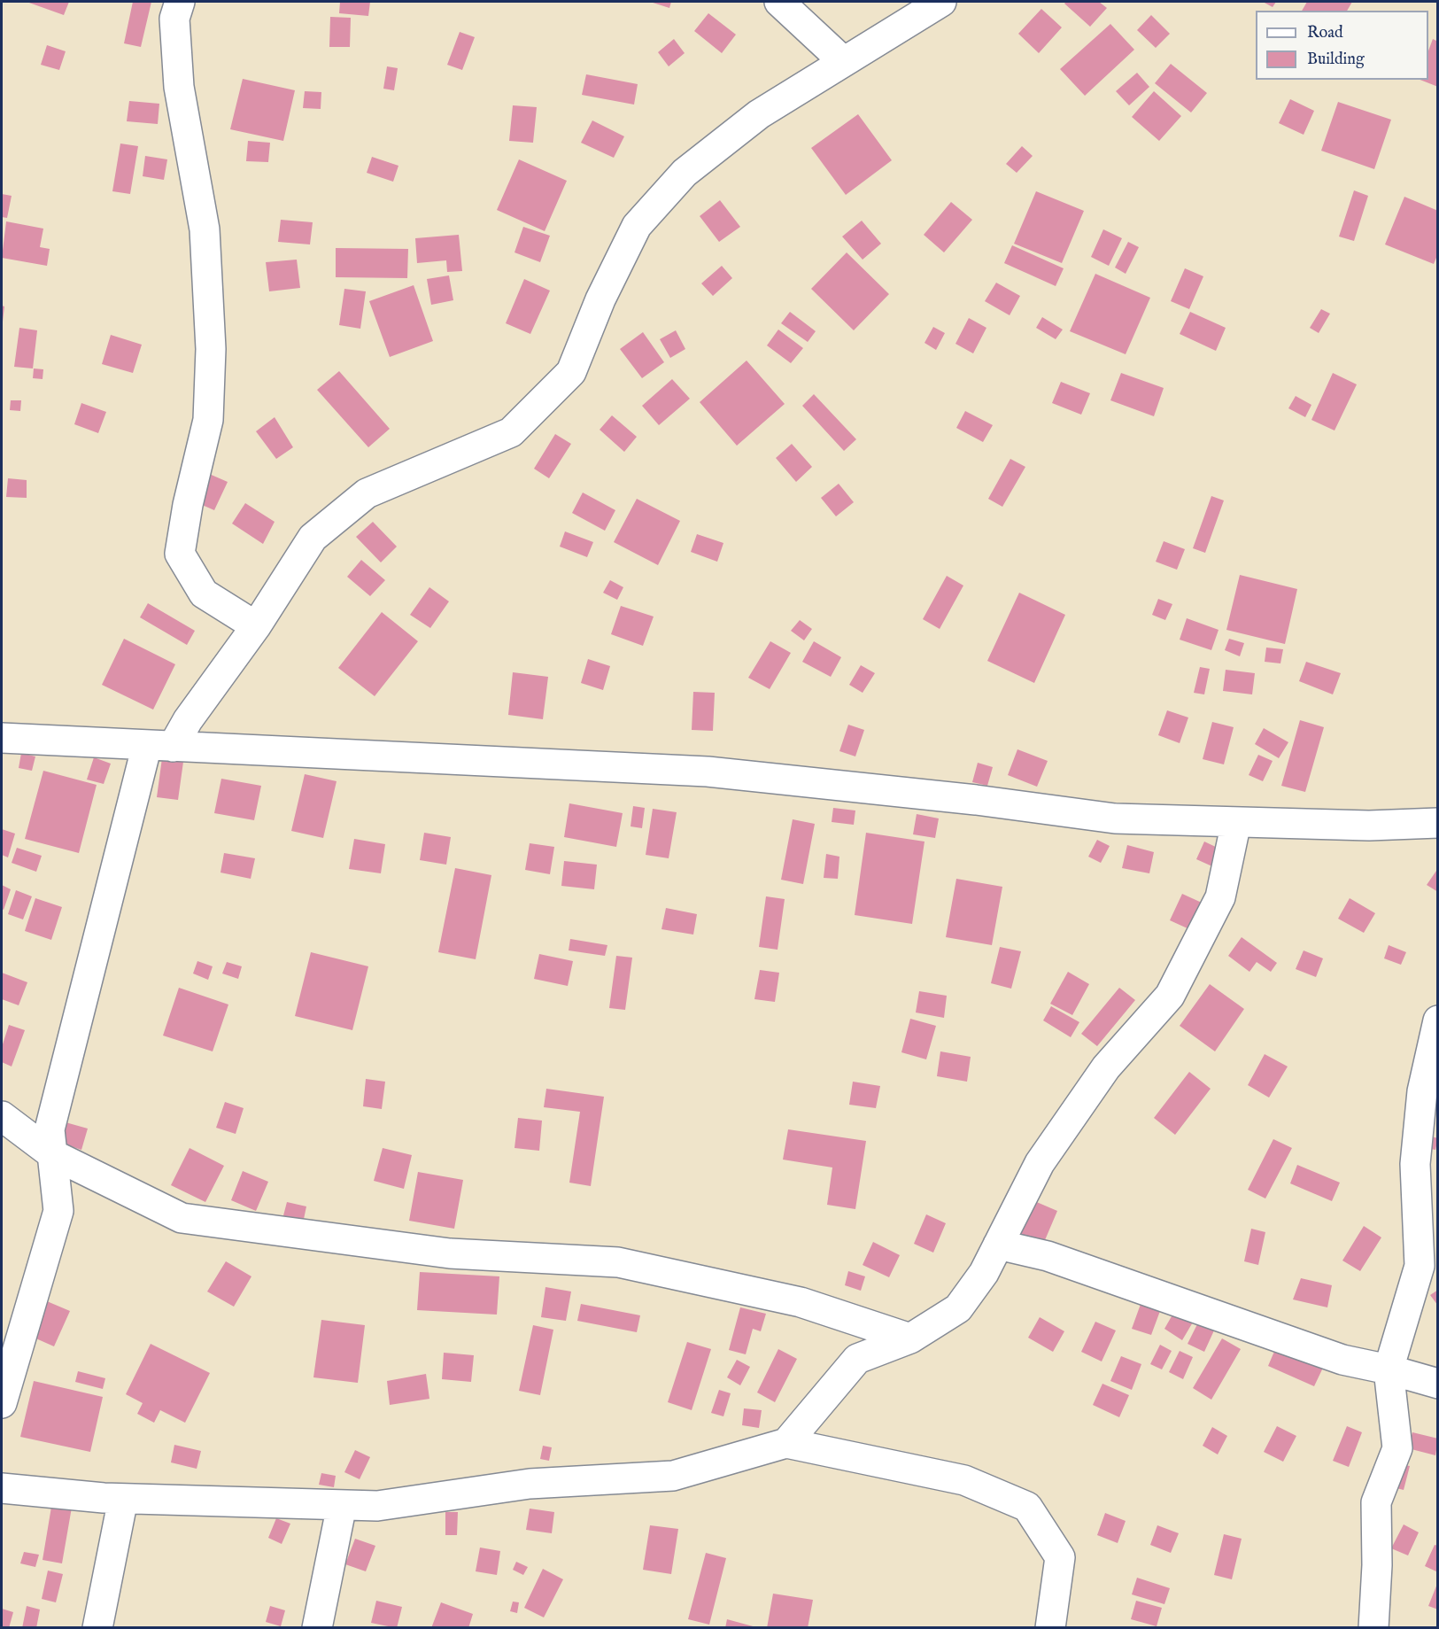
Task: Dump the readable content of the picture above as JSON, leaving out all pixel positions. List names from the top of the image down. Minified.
{"legend":["Road","Building"]}
